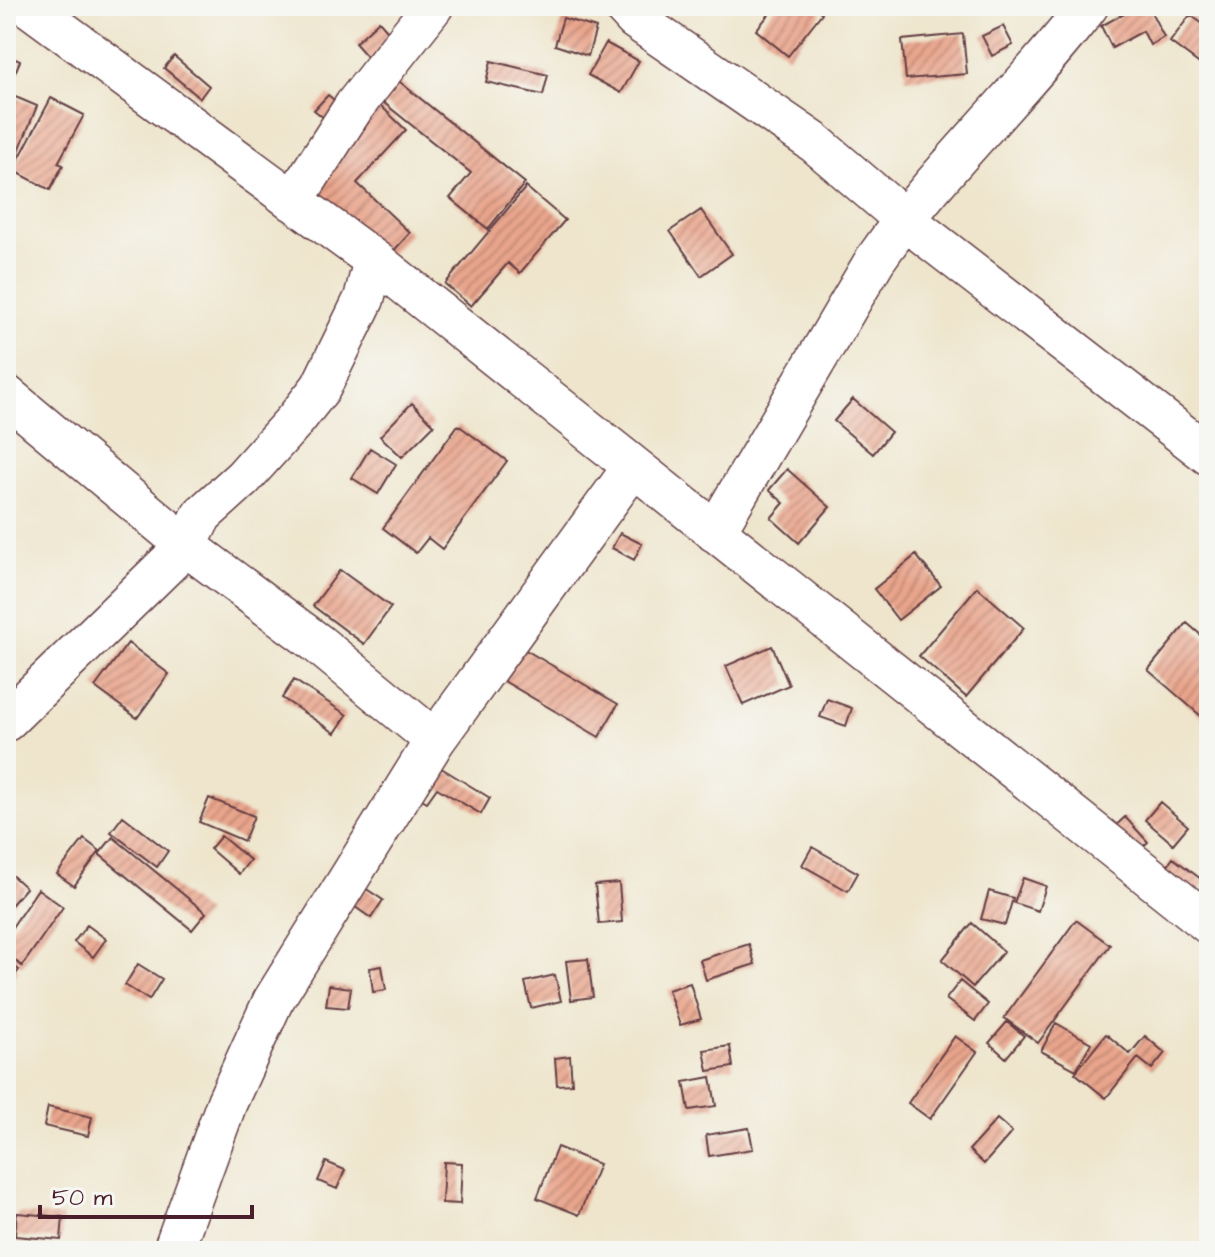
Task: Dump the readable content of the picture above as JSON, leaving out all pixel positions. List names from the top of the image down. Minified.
{"scale_bar":"50 m"}
